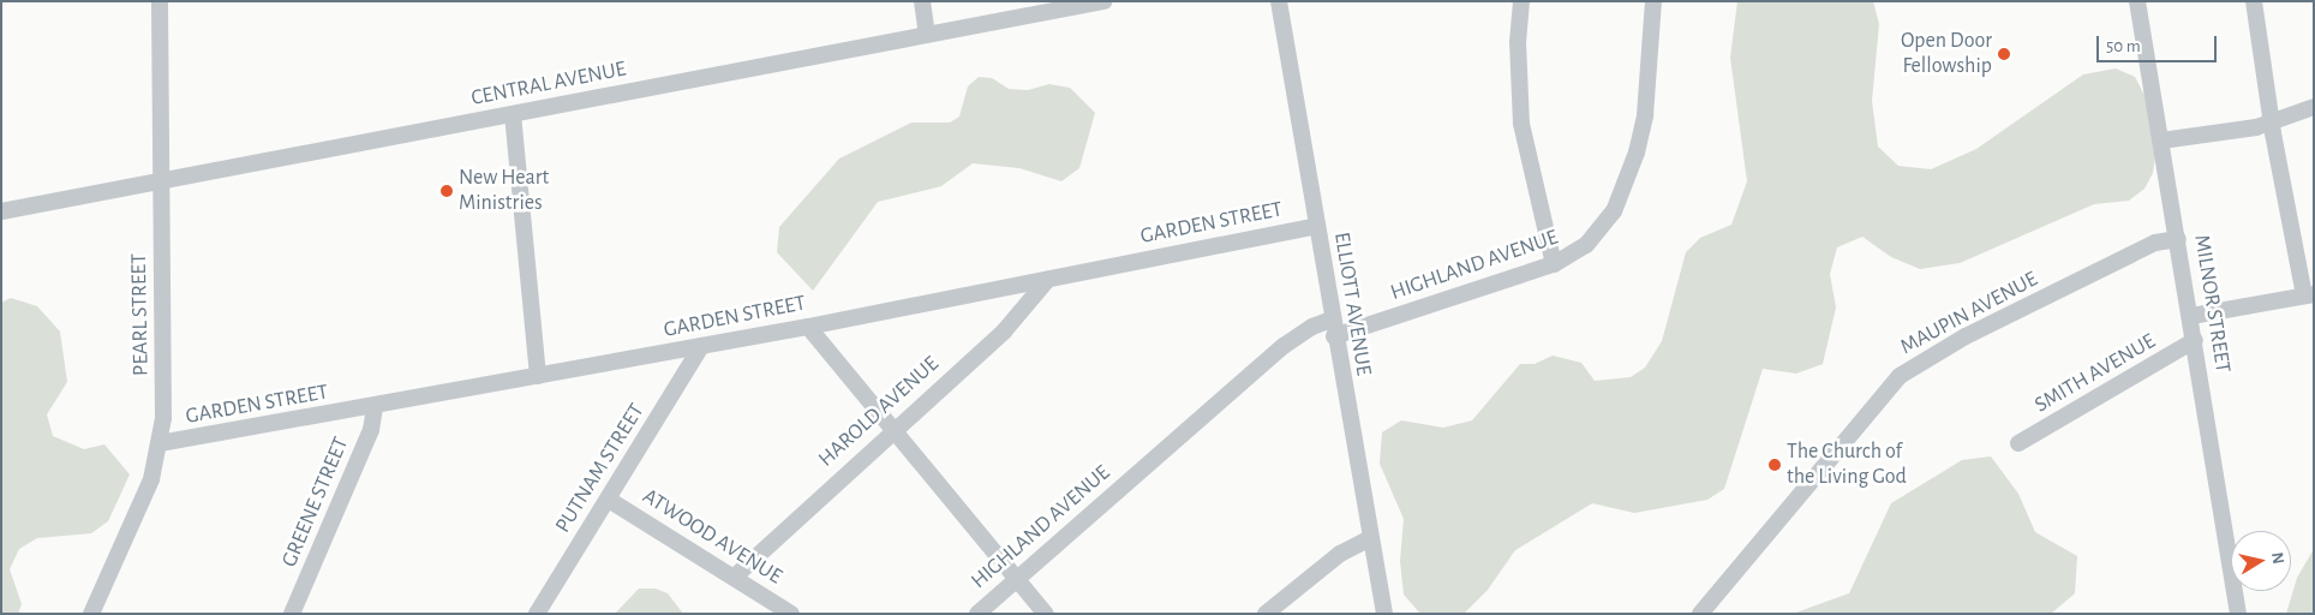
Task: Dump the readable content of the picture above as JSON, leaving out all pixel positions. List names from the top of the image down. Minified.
{"streets":{"street":["CENTRAL AVENUE","GARDEN STREET","HIGHLAND AVENUE","ELLIOTT AVENUE","MILNOR STREET","MAUPIN AVENUE","PEARL STREET","SMITH AVENUE","HAROLD AVENUE","PUTNAM STREET","GREENE STREET","ATWOOD AVENUE"]},"crossings":[["CENTRAL AVENUE","PEARL STREET"],["GARDEN STREET","ELLIOTT AVENUE"],["GARDEN STREET","PEARL STREET"],["GARDEN STREET","HAROLD AVENUE"],["GARDEN STREET","PUTNAM STREET"],["GARDEN STREET","GREENE STREET"],["HIGHLAND AVENUE","ELLIOTT AVENUE"],["MILNOR STREET","MAUPIN AVENUE"],["MILNOR STREET","SMITH AVENUE"],["HAROLD AVENUE","ATWOOD AVENUE"],["PUTNAM STREET","ATWOOD AVENUE"]],"places":["Open Door Fellowship","New Heart Ministries","The Church of the Living God"],"scale_bar":"50 m","north":"right"}
